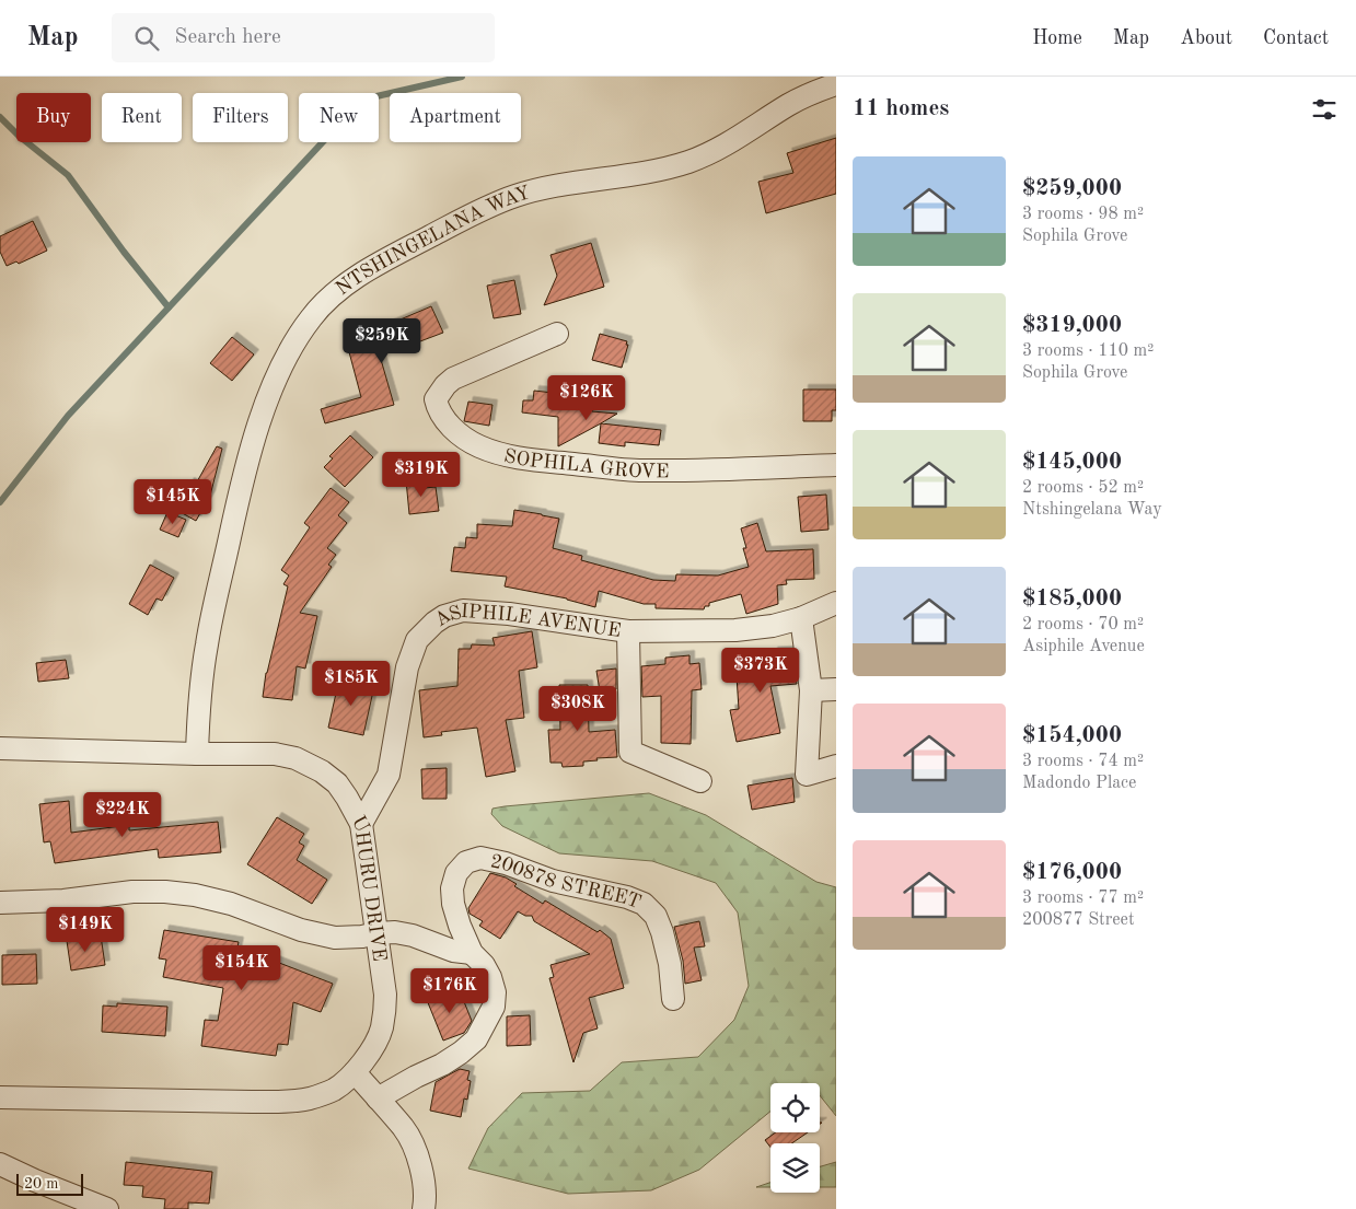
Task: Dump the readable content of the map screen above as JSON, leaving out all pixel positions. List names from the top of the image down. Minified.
{"streets":{"street":["NTSHINGELANA WAY","SOPHILA GROVE","ASIPHILE AVENUE","200878 STREET","UHURU DRIVE"]},"crossings":[["NTSHINGELANA WAY","UHURU DRIVE"],["ASIPHILE AVENUE","UHURU DRIVE"]],"scale_bar":"20 m","page":{"header":"Map","search":"Search here","nav":["Home","Map","About","Contact"],"heading":"11 homes","chip":["Buy","Rent","Filters","New","Apartment"],"list":[{"name":"$259,000","note":"3 rooms · 98 m² · Sophila Grove"},{"name":"$319,000","note":"3 rooms · 110 m² · Sophila Grove"},{"name":"$145,000","note":"2 rooms · 52 m² · Ntshingelana Way"},{"name":"$185,000","note":"2 rooms · 70 m² · Asiphile Avenue"},{"name":"$154,000","note":"3 rooms · 74 m² · Madondo Place"},{"name":"$176,000","note":"3 rooms · 77 m² · 200877 Street"}],"price":["$259K","$126K","$319K","$145K","$373K","$185K","$308K","$224K","$149K","$154K","$176K"],"scale":"20 m"}}
